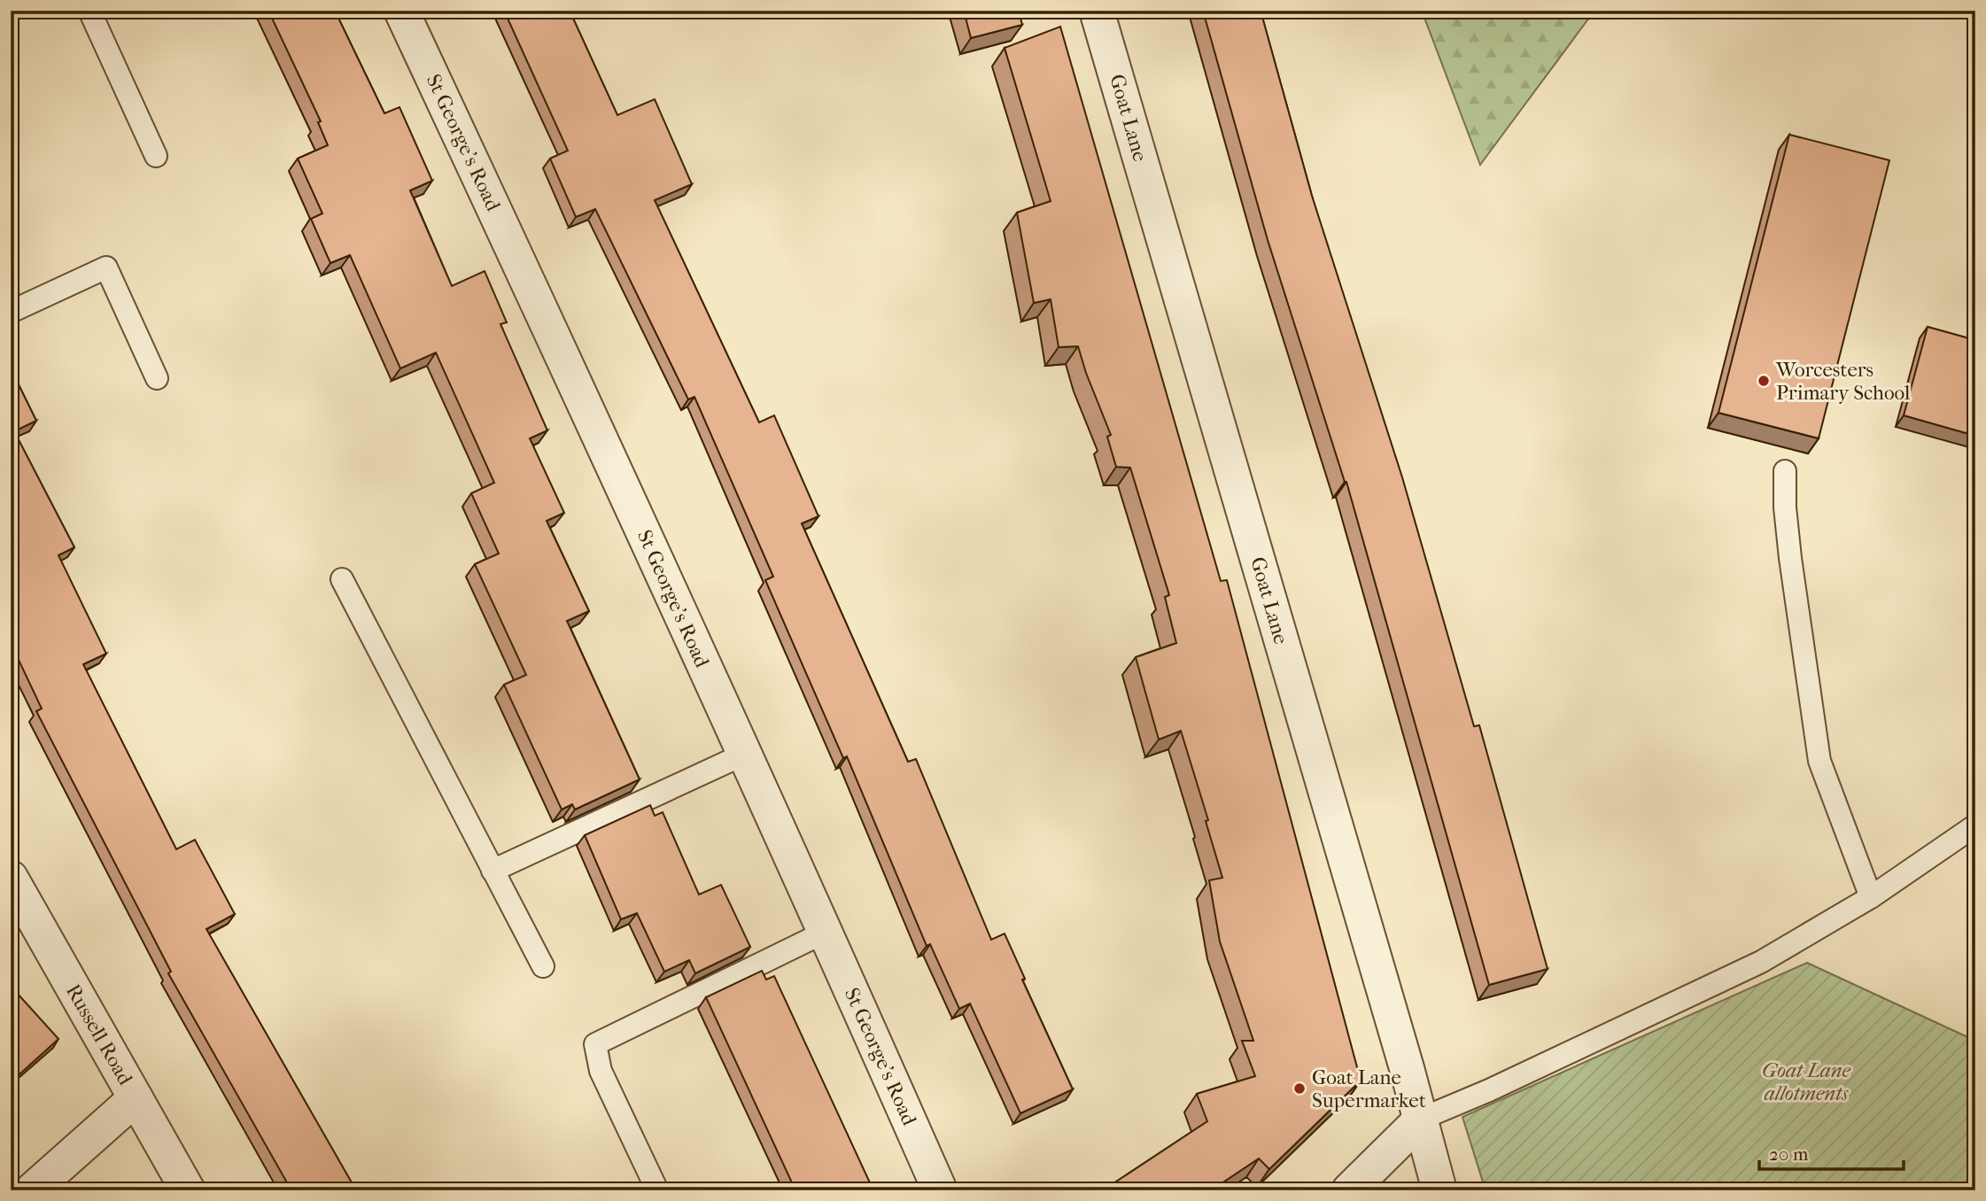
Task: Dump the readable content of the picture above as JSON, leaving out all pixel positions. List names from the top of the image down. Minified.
{"streets":{"street":["Goat Lane","St George's Road","Russell Road"]},"parks":["Goat Lane allotments"],"places":["Worcesters Primary School","Goat Lane Supermarket"],"scale_bar":"20 m"}
